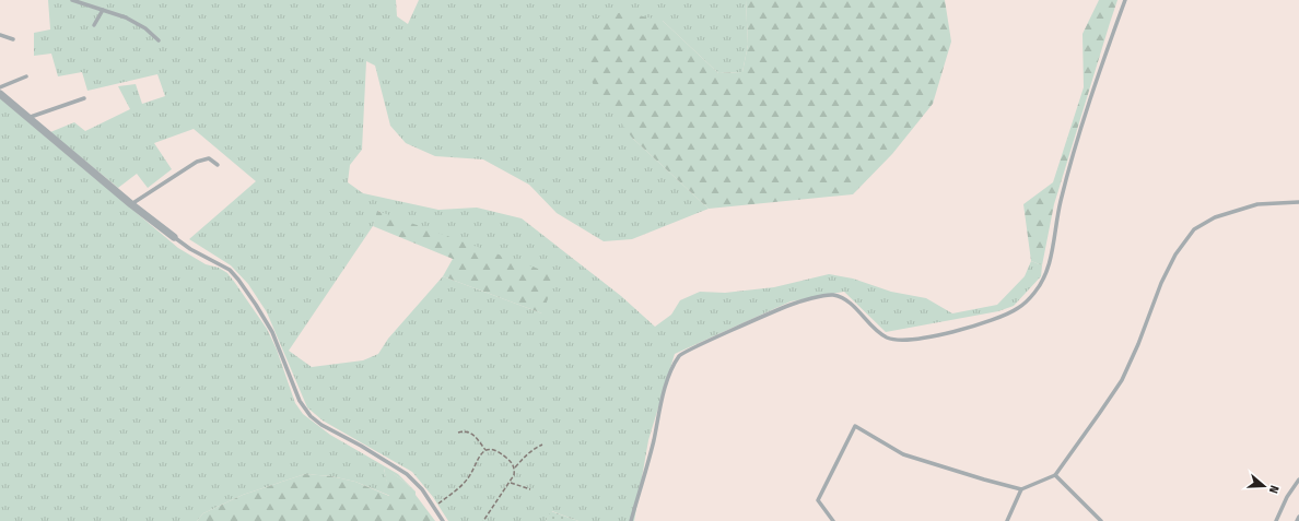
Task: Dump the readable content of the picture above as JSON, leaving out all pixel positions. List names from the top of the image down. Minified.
{"north":"right"}
